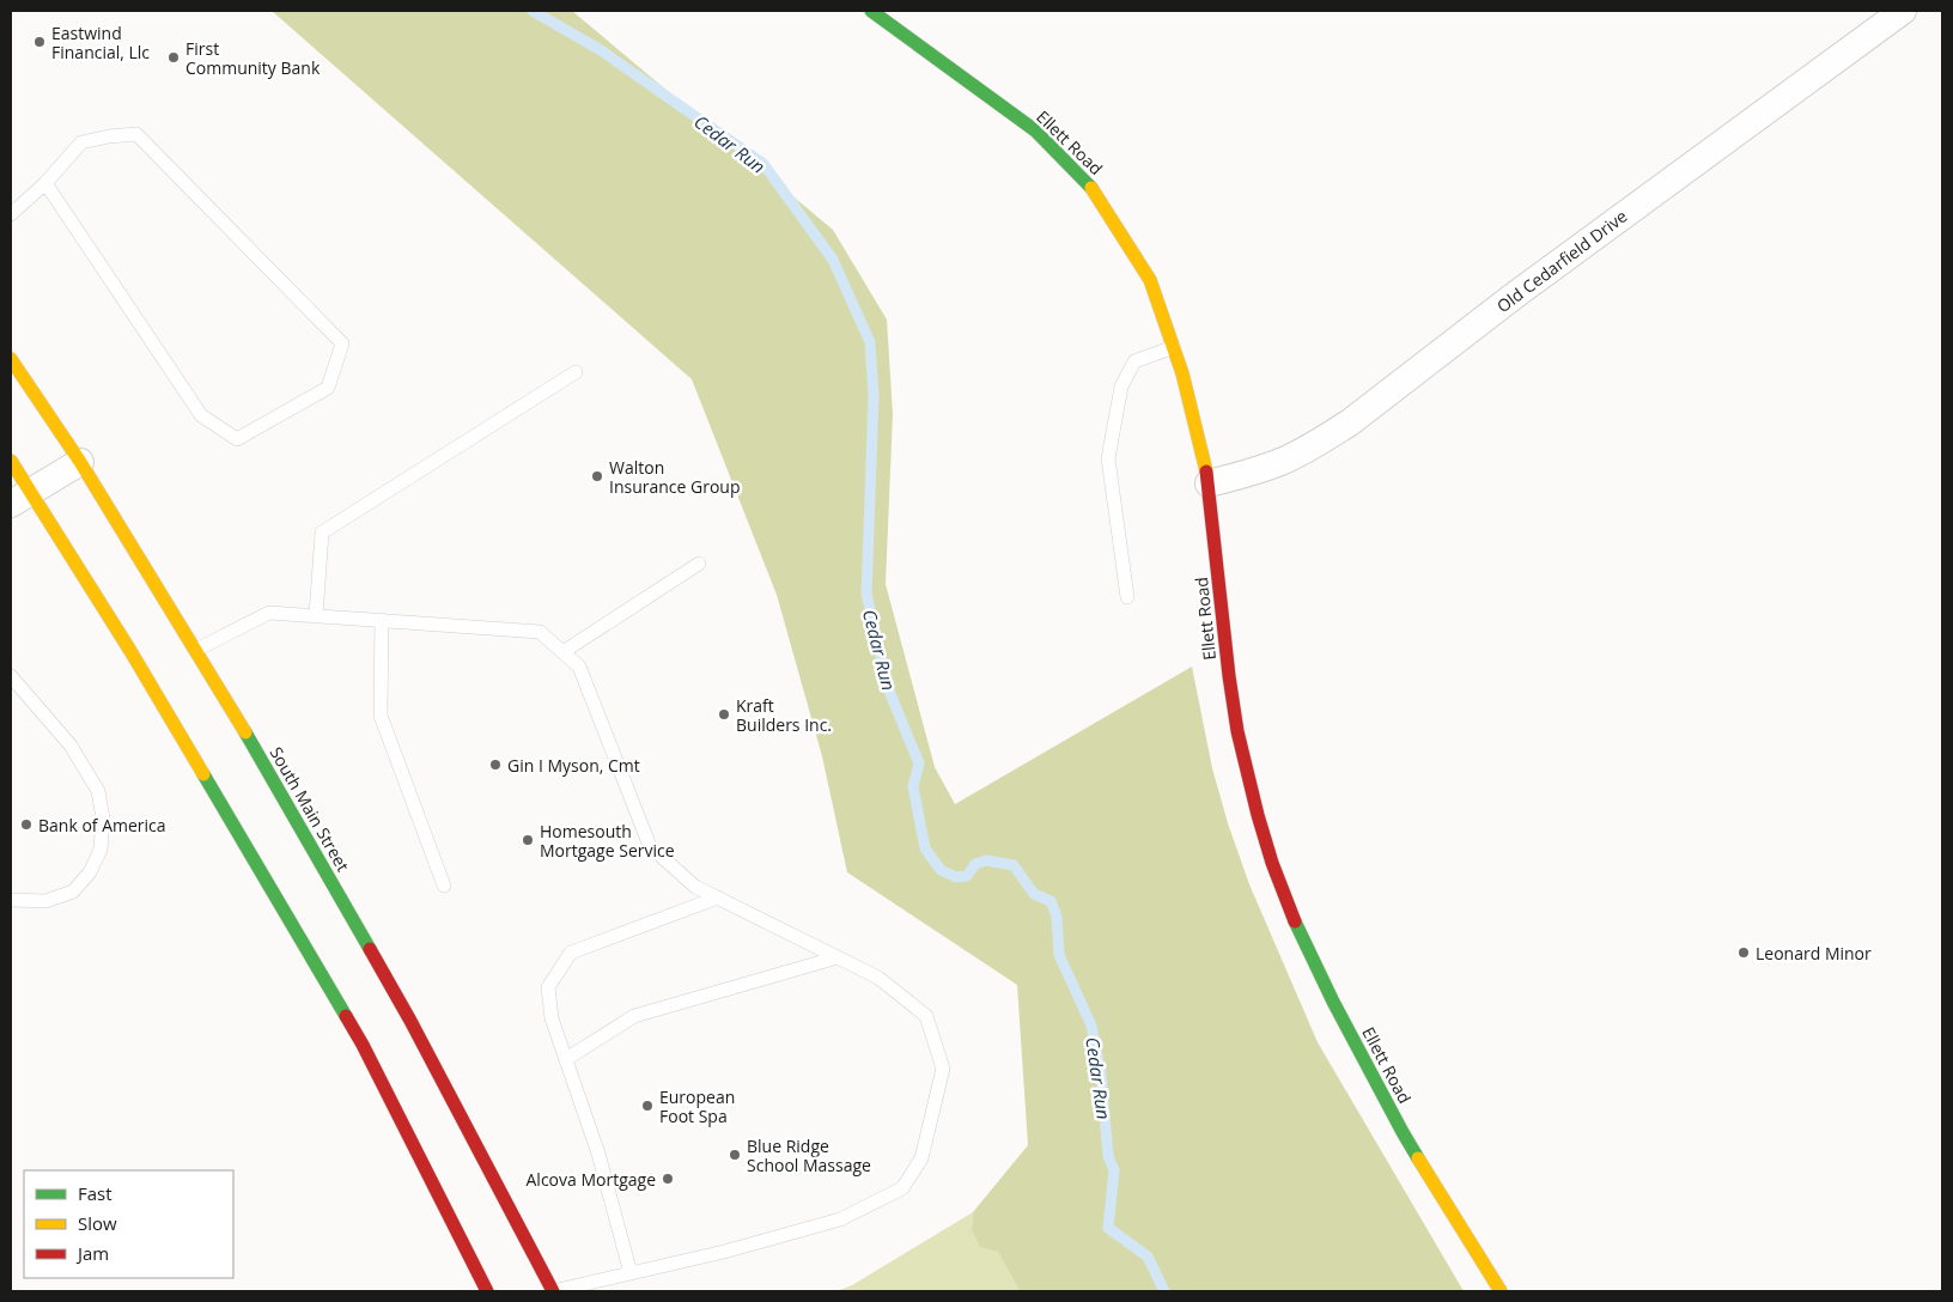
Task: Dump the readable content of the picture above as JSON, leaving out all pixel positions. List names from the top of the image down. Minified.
{"streets":{"main road":["Ellett Road","South Main Street"],"street":["Old Cedarfield Drive"]},"crossings":[["Ellett Road","Old Cedarfield Drive"]],"water":["Cedar Run"],"places":["Eastwind Financial, Llc","First Community Bank","Walton Insurance Group","Kraft Builders Inc.","Gin I Myson, Cmt","Bank of America","Homesouth Mortgage Service","Leonard Minor","European Foot Spa","Blue Ridge School Massage","Alcova Mortgage"],"legend":["Fast","Slow","Jam"]}
